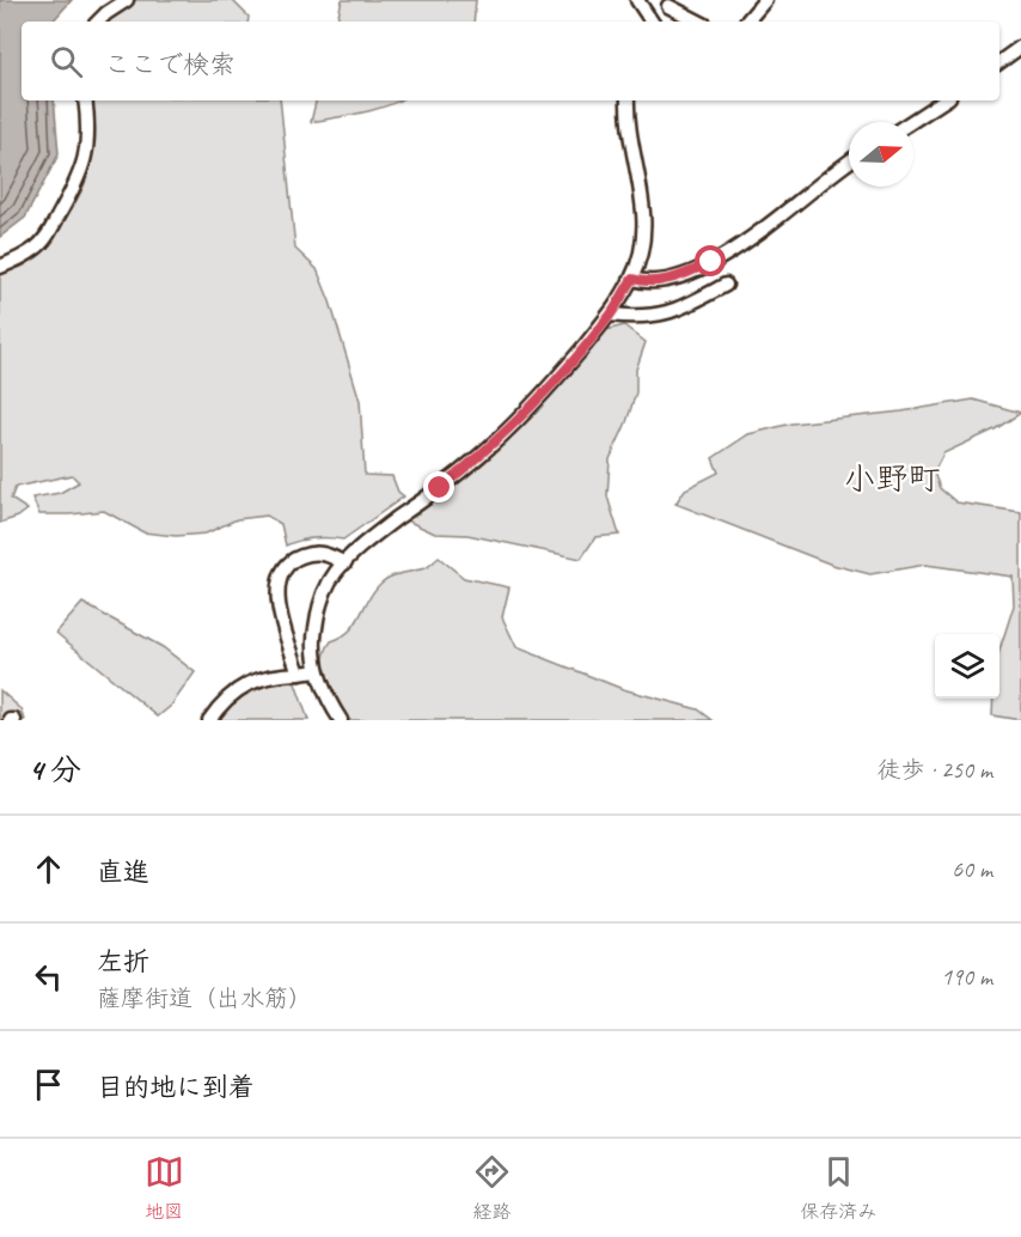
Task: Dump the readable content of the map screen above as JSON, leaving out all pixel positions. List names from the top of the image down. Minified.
{"districts":["小野町"],"north":"right","page":{"search":"ここで検索","heading":["4 分","徒歩 · 250 m"],"list":[["直進","60 m"],["左折","薩摩街道（出水筋）","190 m"],"目的地に到着"],"nav":["地図","経路","保存済み"]}}
